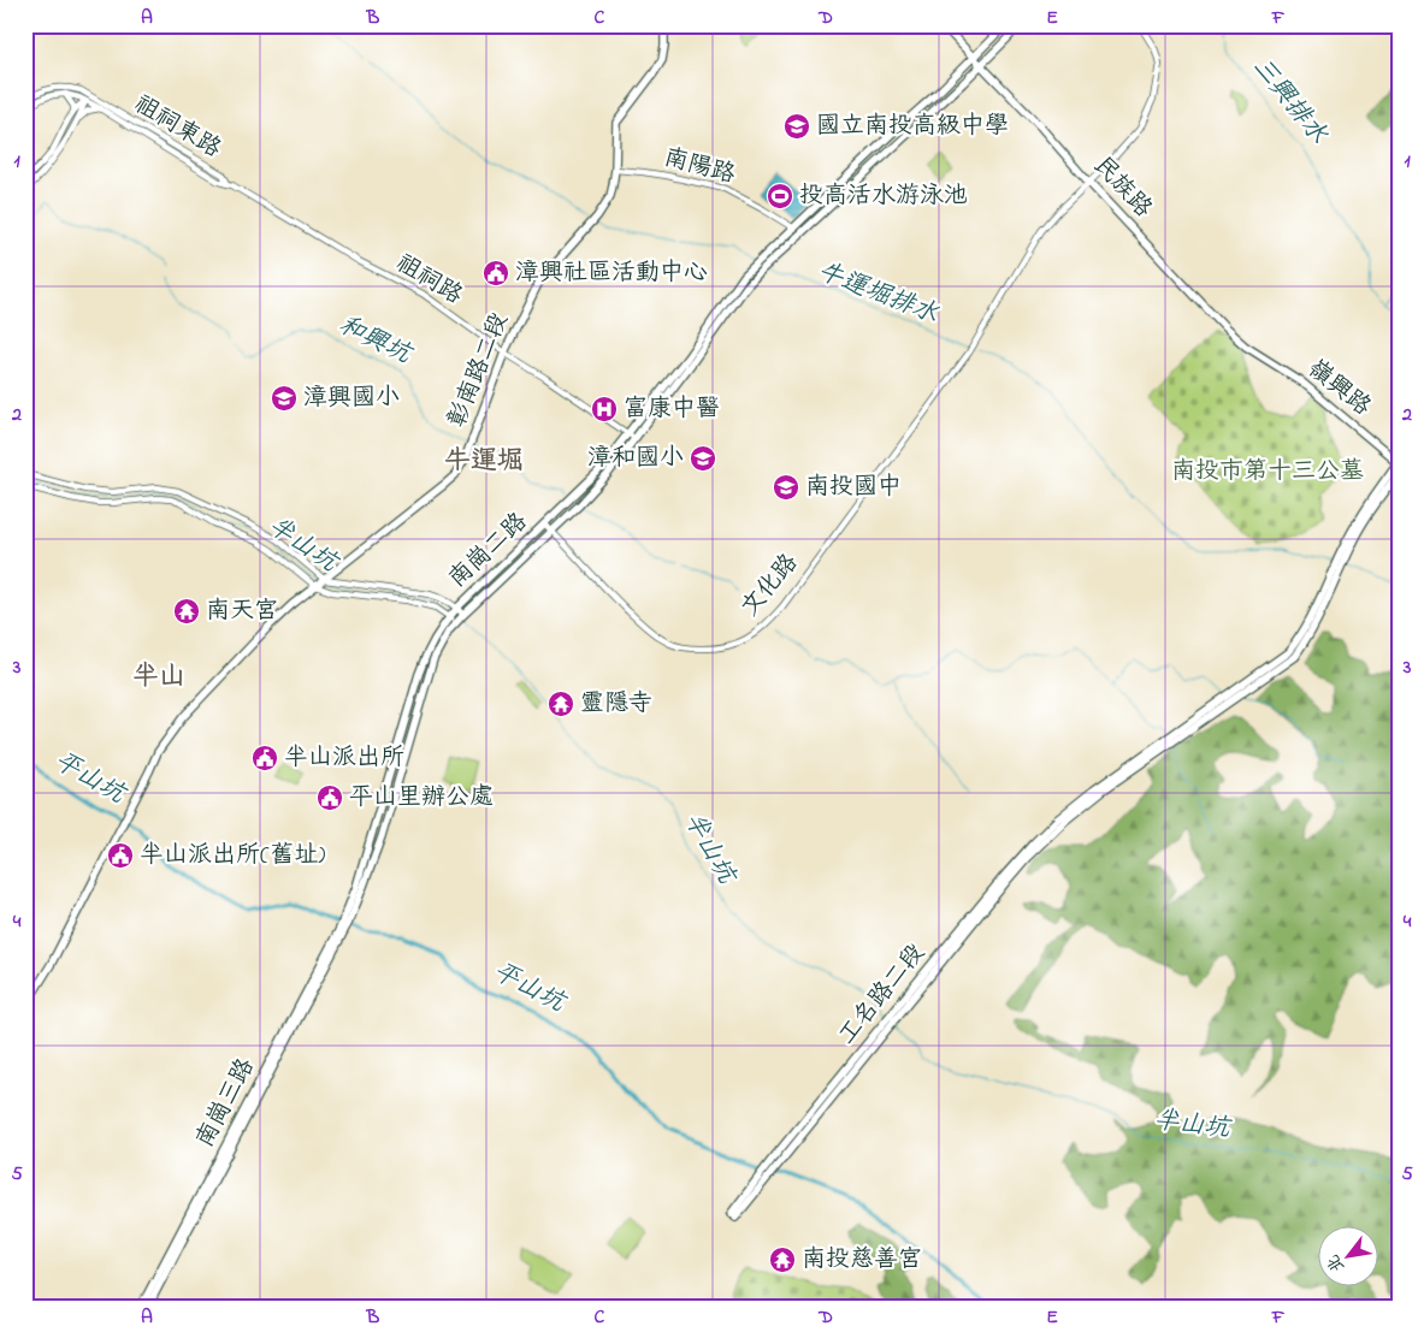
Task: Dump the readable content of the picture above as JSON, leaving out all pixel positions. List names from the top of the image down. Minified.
{"streets":{"main road":["民族路","彰南路二段","嶺興路","南崗二路","工名路二段","南崗三路"],"street":["祖祠東路","南陽路","祖祠路","文化路"]},"crossings":[["祖祠東路","祖祠路"],["南陽路","彰南路二段"],["南陽路","南崗二路"],["民族路","嶺興路"],["民族路","文化路"],["祖祠路","彰南路二段"],["祖祠路","南崗二路"],["南崗二路","文化路"],["南崗二路","南崗三路"]],"districts":["牛運堀","半山"],"water":["三興排水","牛運堀排水","和興坑","半山坑","平山坑"],"parks":["南投市第十三公墓"],"places":{"school or university":["國立南投高級中學","漳興國小","漳和國小","南投國中"],"sports":["投高活水游泳池"],"public building":["漳興社區活動中心","半山派出所","平山里辦公處","半山派出所(舊址)"],"hospital":["富康中醫"],"temple":["南天宮","靈隱寺","南投慈善宮"]},"north":"bottom left","grid":{"columns":["A","B","C","D","E","F"],"rows":["1","2","3","4","5"]}}
